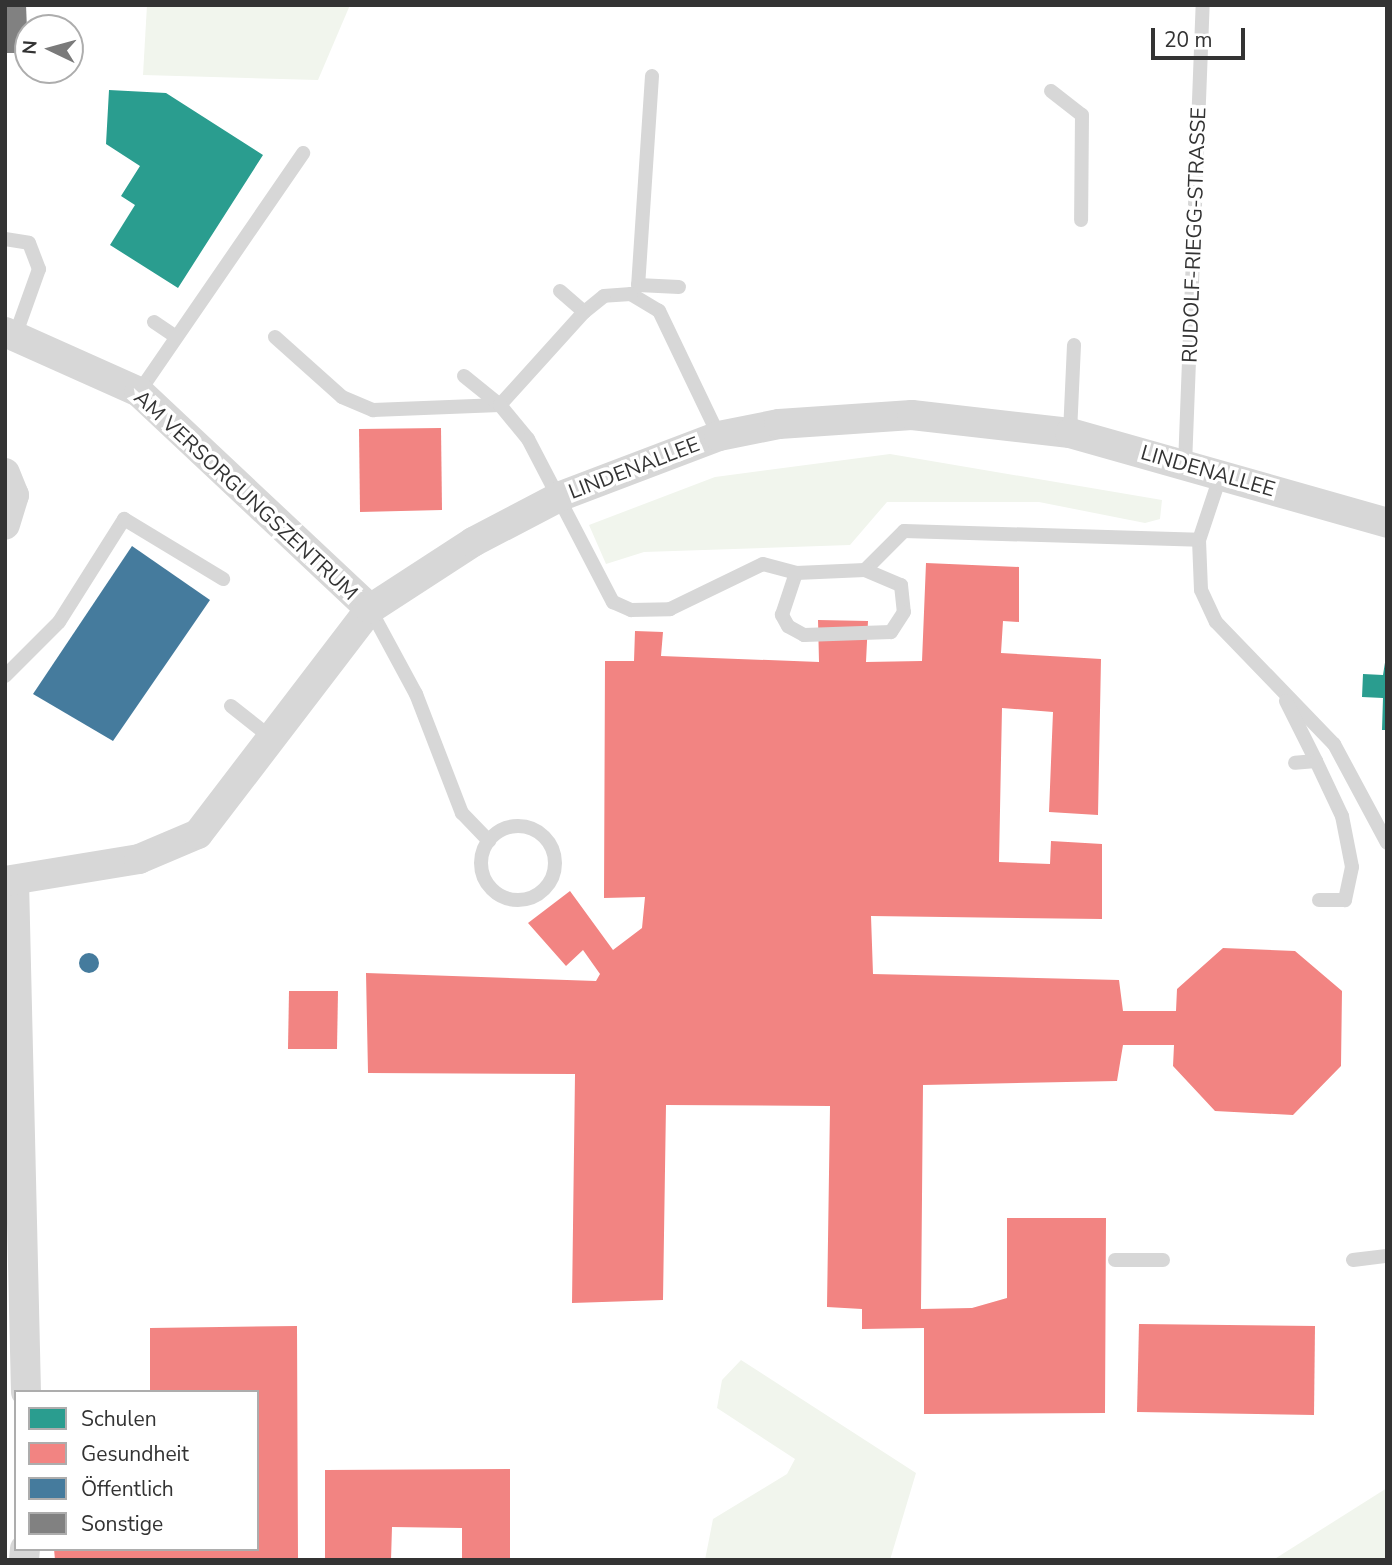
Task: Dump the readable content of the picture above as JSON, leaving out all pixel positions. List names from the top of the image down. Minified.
{"streets":{"street":["LINDENALLEE","AM VERSORGUNGSZENTRUM"],"lane":["RUDOLF-RIEGG-STRASSE"]},"crossings":[["RUDOLF-RIEGG-STRASSE","LINDENALLEE"],["LINDENALLEE","AM VERSORGUNGSZENTRUM"]],"legend":["Schulen","Gesundheit","Öffentlich","Sonstige"],"scale_bar":"20 m","north":"left"}
